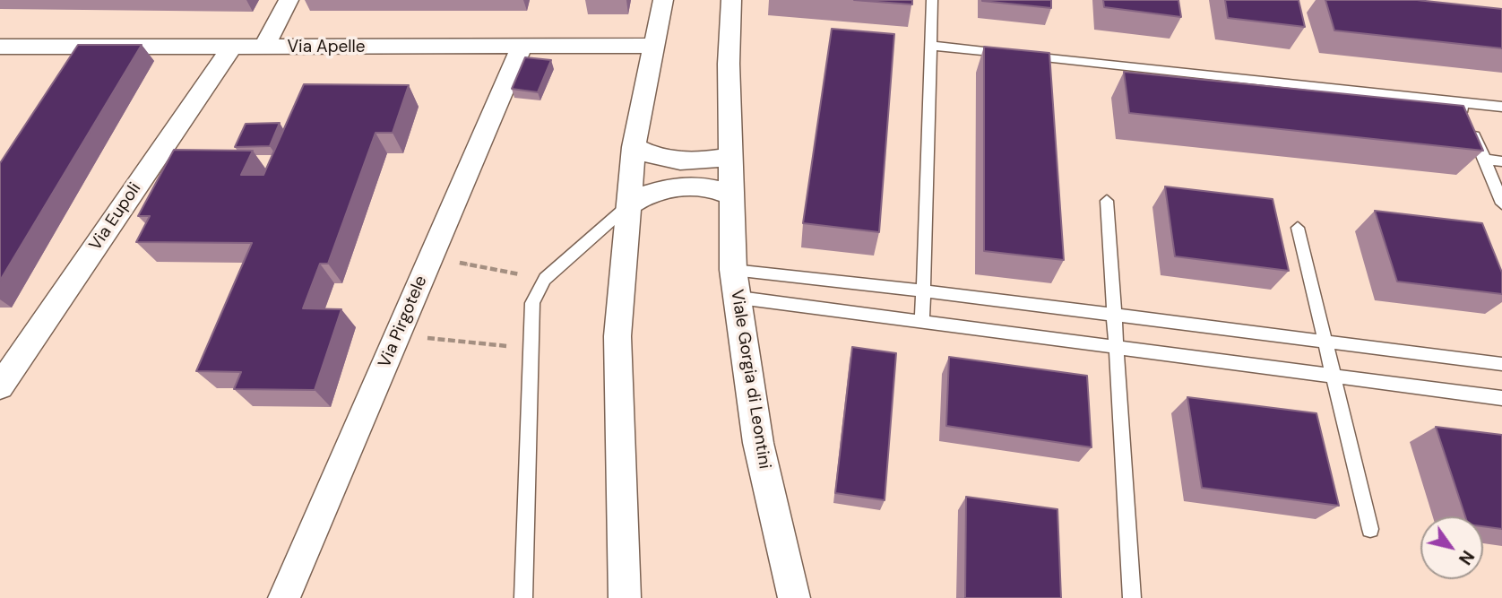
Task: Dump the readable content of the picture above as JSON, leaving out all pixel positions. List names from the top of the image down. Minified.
{"streets":{"street":["Via Apelle","Via Eupoli","Via Pirgotele","Viale Gorgia di Leontini"]},"crossings":[["Via Apelle","Via Eupoli"],["Via Apelle","Via Pirgotele"]],"north":"bottom right"}
